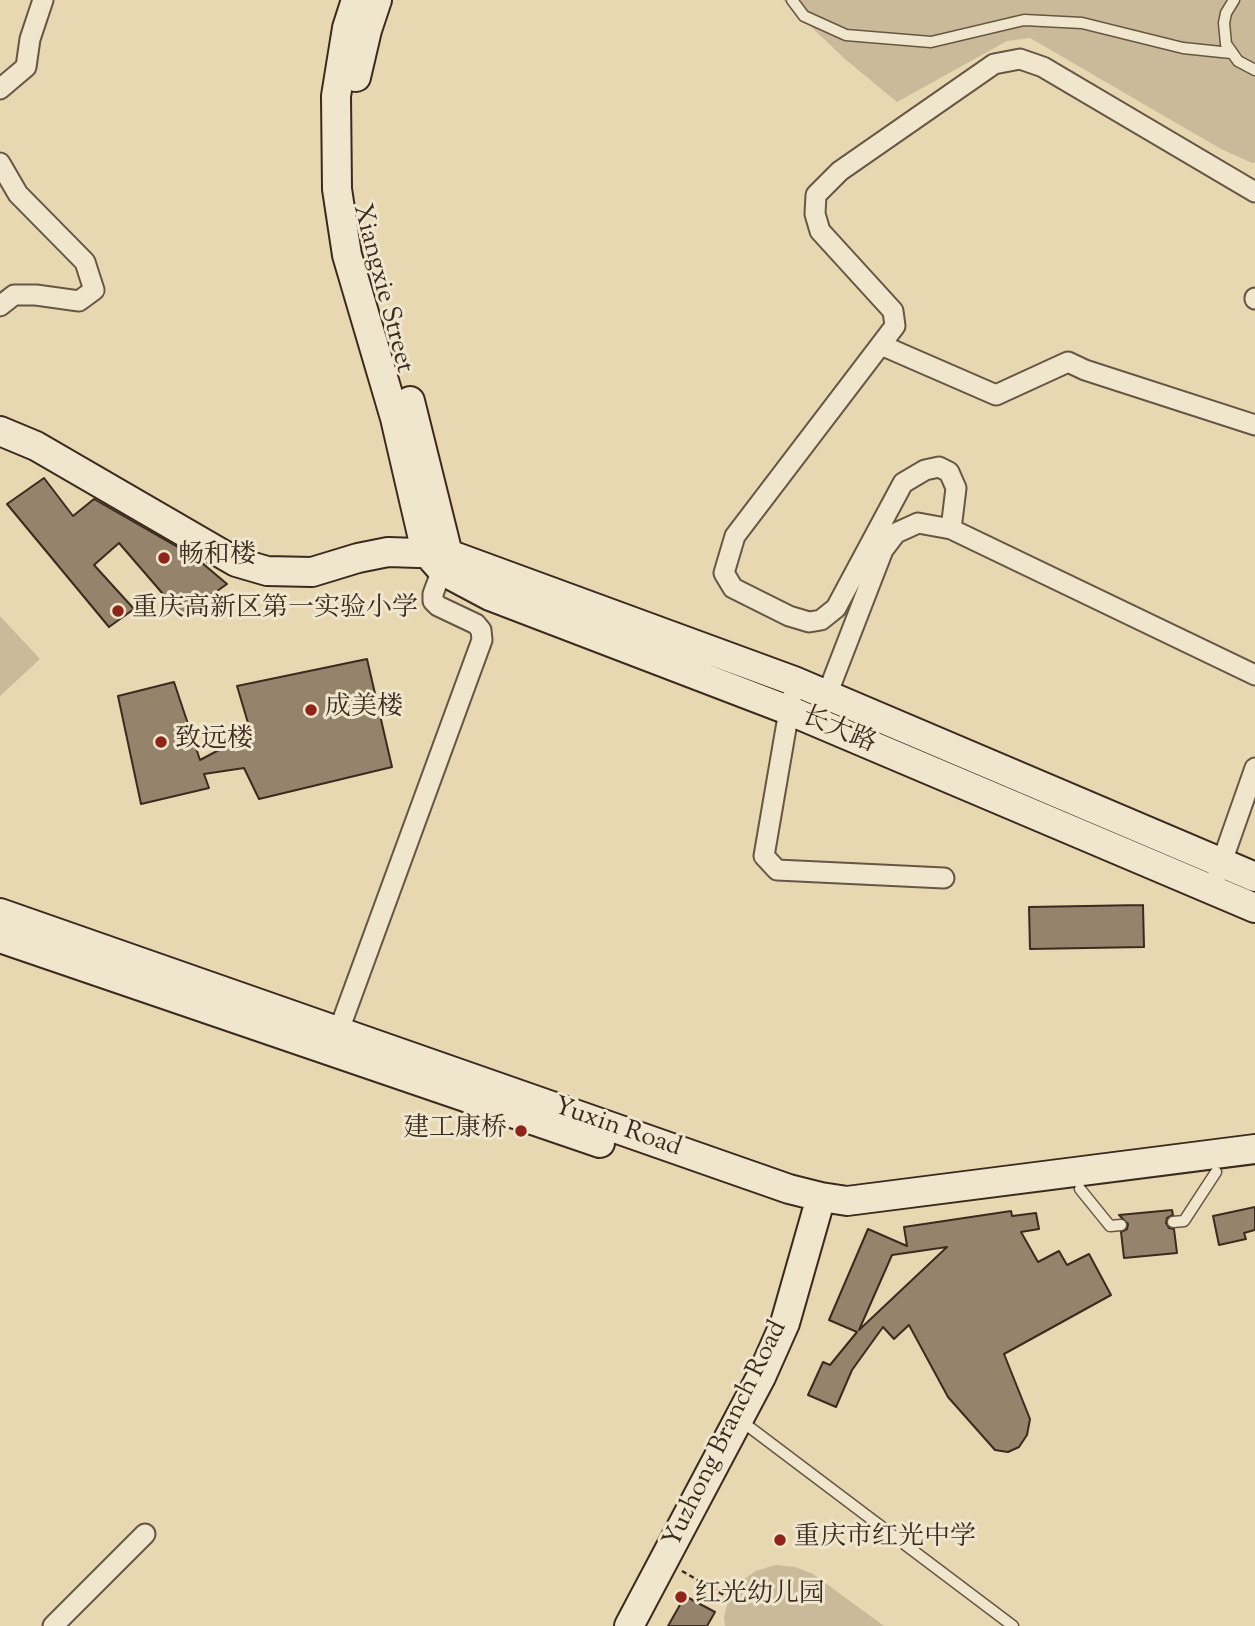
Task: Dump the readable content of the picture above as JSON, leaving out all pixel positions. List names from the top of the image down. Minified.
{"streets":{"street":["Xiangxie Street","长大路","Yuxin Road","Yuzhong Branch Road"]},"crossings":[["Xiangxie Street","长大路"],["Yuxin Road","Yuzhong Branch Road"]],"places":["畅和楼","重庆高新区第一实验小学","成美楼","致远楼","建工康桥","重庆市红光中学","红光幼儿园"]}
